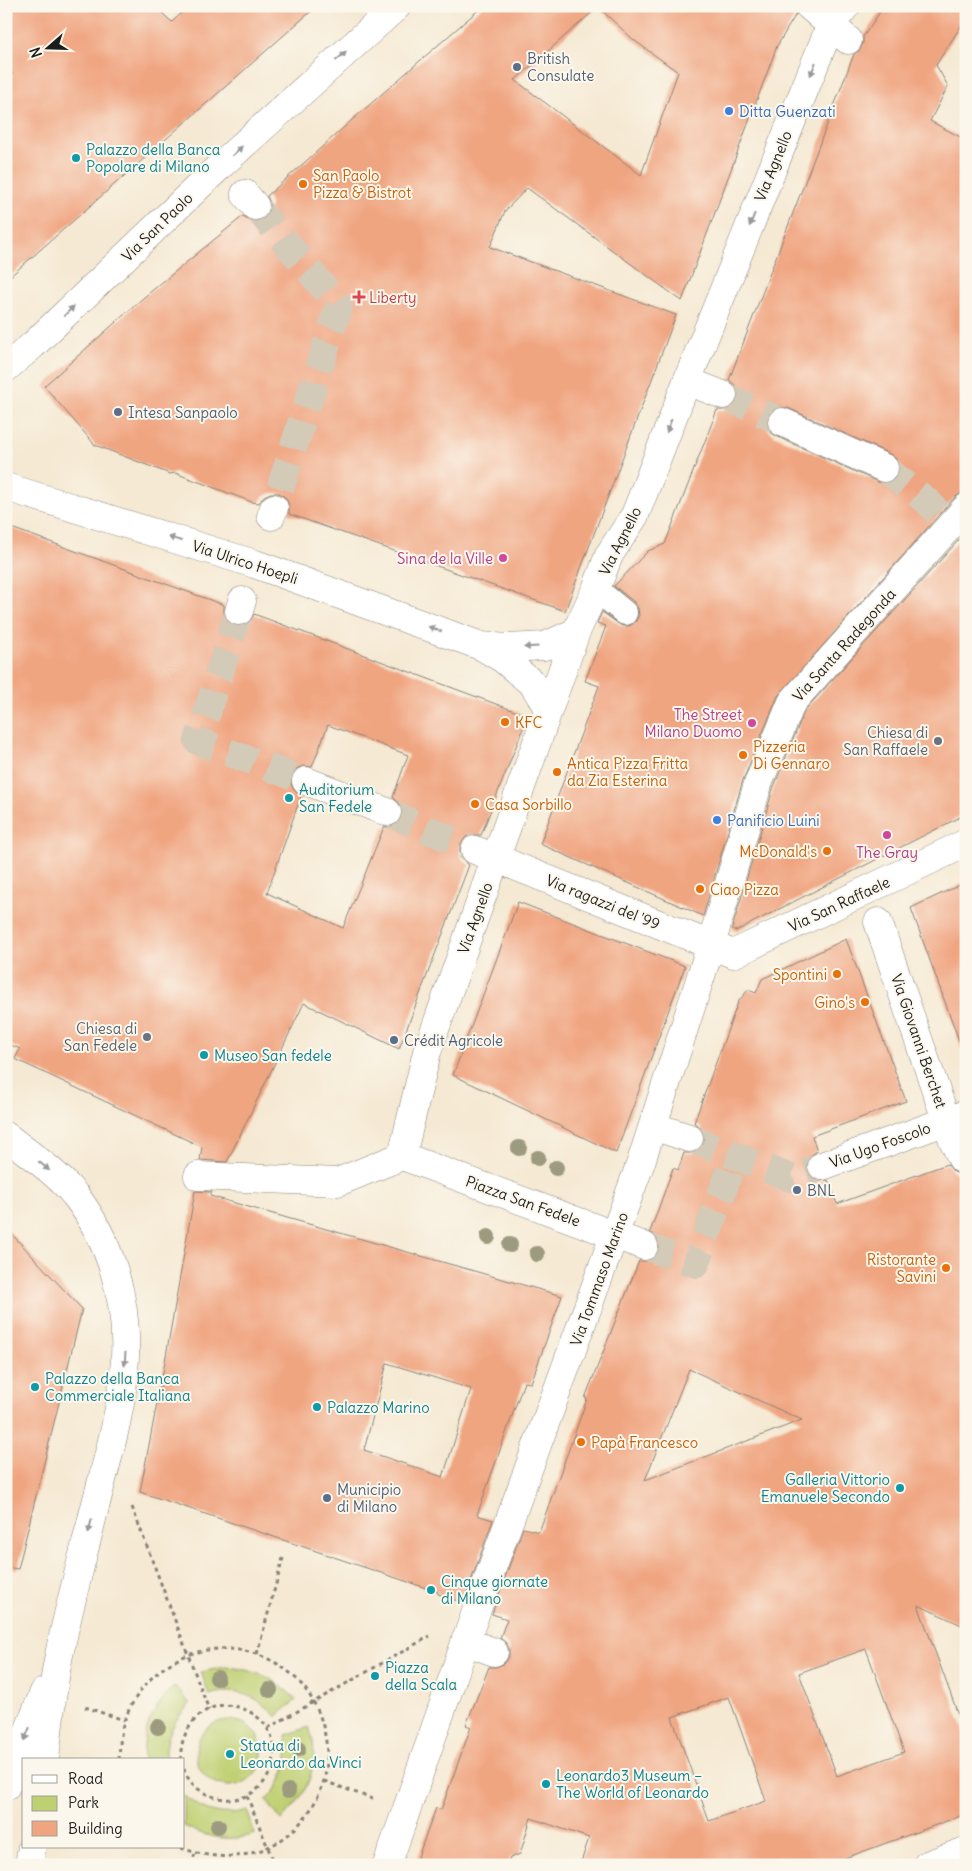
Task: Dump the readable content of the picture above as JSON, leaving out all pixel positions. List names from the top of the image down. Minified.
{"streets":{"street":["Via Agnello","Via San Paolo","Via Ulrico Hoepli","Via Santa Radegonda","Via ragazzi del '99","Via San Raffaele","Via Giovanni Berchet","Via Ugo Foscolo","Piazza San Fedele","Via Tommaso Marino"]},"crossings":[["Via Agnello","Via Ulrico Hoepli"],["Via Agnello","Via ragazzi del '99"],["Via Agnello","Piazza San Fedele"],["Via Santa Radegonda","Via ragazzi del '99"],["Via Santa Radegonda","Via San Raffaele"],["Via Santa Radegonda","Via Tommaso Marino"],["Via ragazzi del '99","Via San Raffaele"],["Via ragazzi del '99","Via Tommaso Marino"],["Via San Raffaele","Via Tommaso Marino"],["Via Giovanni Berchet","Via Ugo Foscolo"],["Piazza San Fedele","Via Tommaso Marino"]],"one_way":["Via Agnello","Via San Paolo","Via Ulrico Hoepli"],"places":{"other":["British Consulate","Ditta Guenzati","Palazzo della Banca Popolare di Milano","San Paolo Pizza & Bistrot","Intesa Sanpaolo","Sina de la Ville","KFC","The Street Milano Duomo","Chiesa di San Raffaele","Pizzeria Di Gennaro","Antica Pizza Fritta da Zia Esterina","Auditorium San Fedele","Casa Sorbillo","Panificio Luini","The Gray","McDonald's","Ciao Pizza","Spontini","Gino's","Chiesa di San Fedele","Crédit Agricole","Museo San fedele","BNL","Ristorante Savini","Palazzo della Banca Commerciale Italiana","Palazzo Marino","Papà Francesco","Galleria Vittorio Emanuele Secondo","Municipio di Milano","Cinque giornate di Milano","Piazza della Scala","Statua di Leonardo da Vinci","Leonardo3 Museum – The World of Leonardo"],"health":["Liberty"]},"legend":["Road","Park","Building"],"north":"left"}
